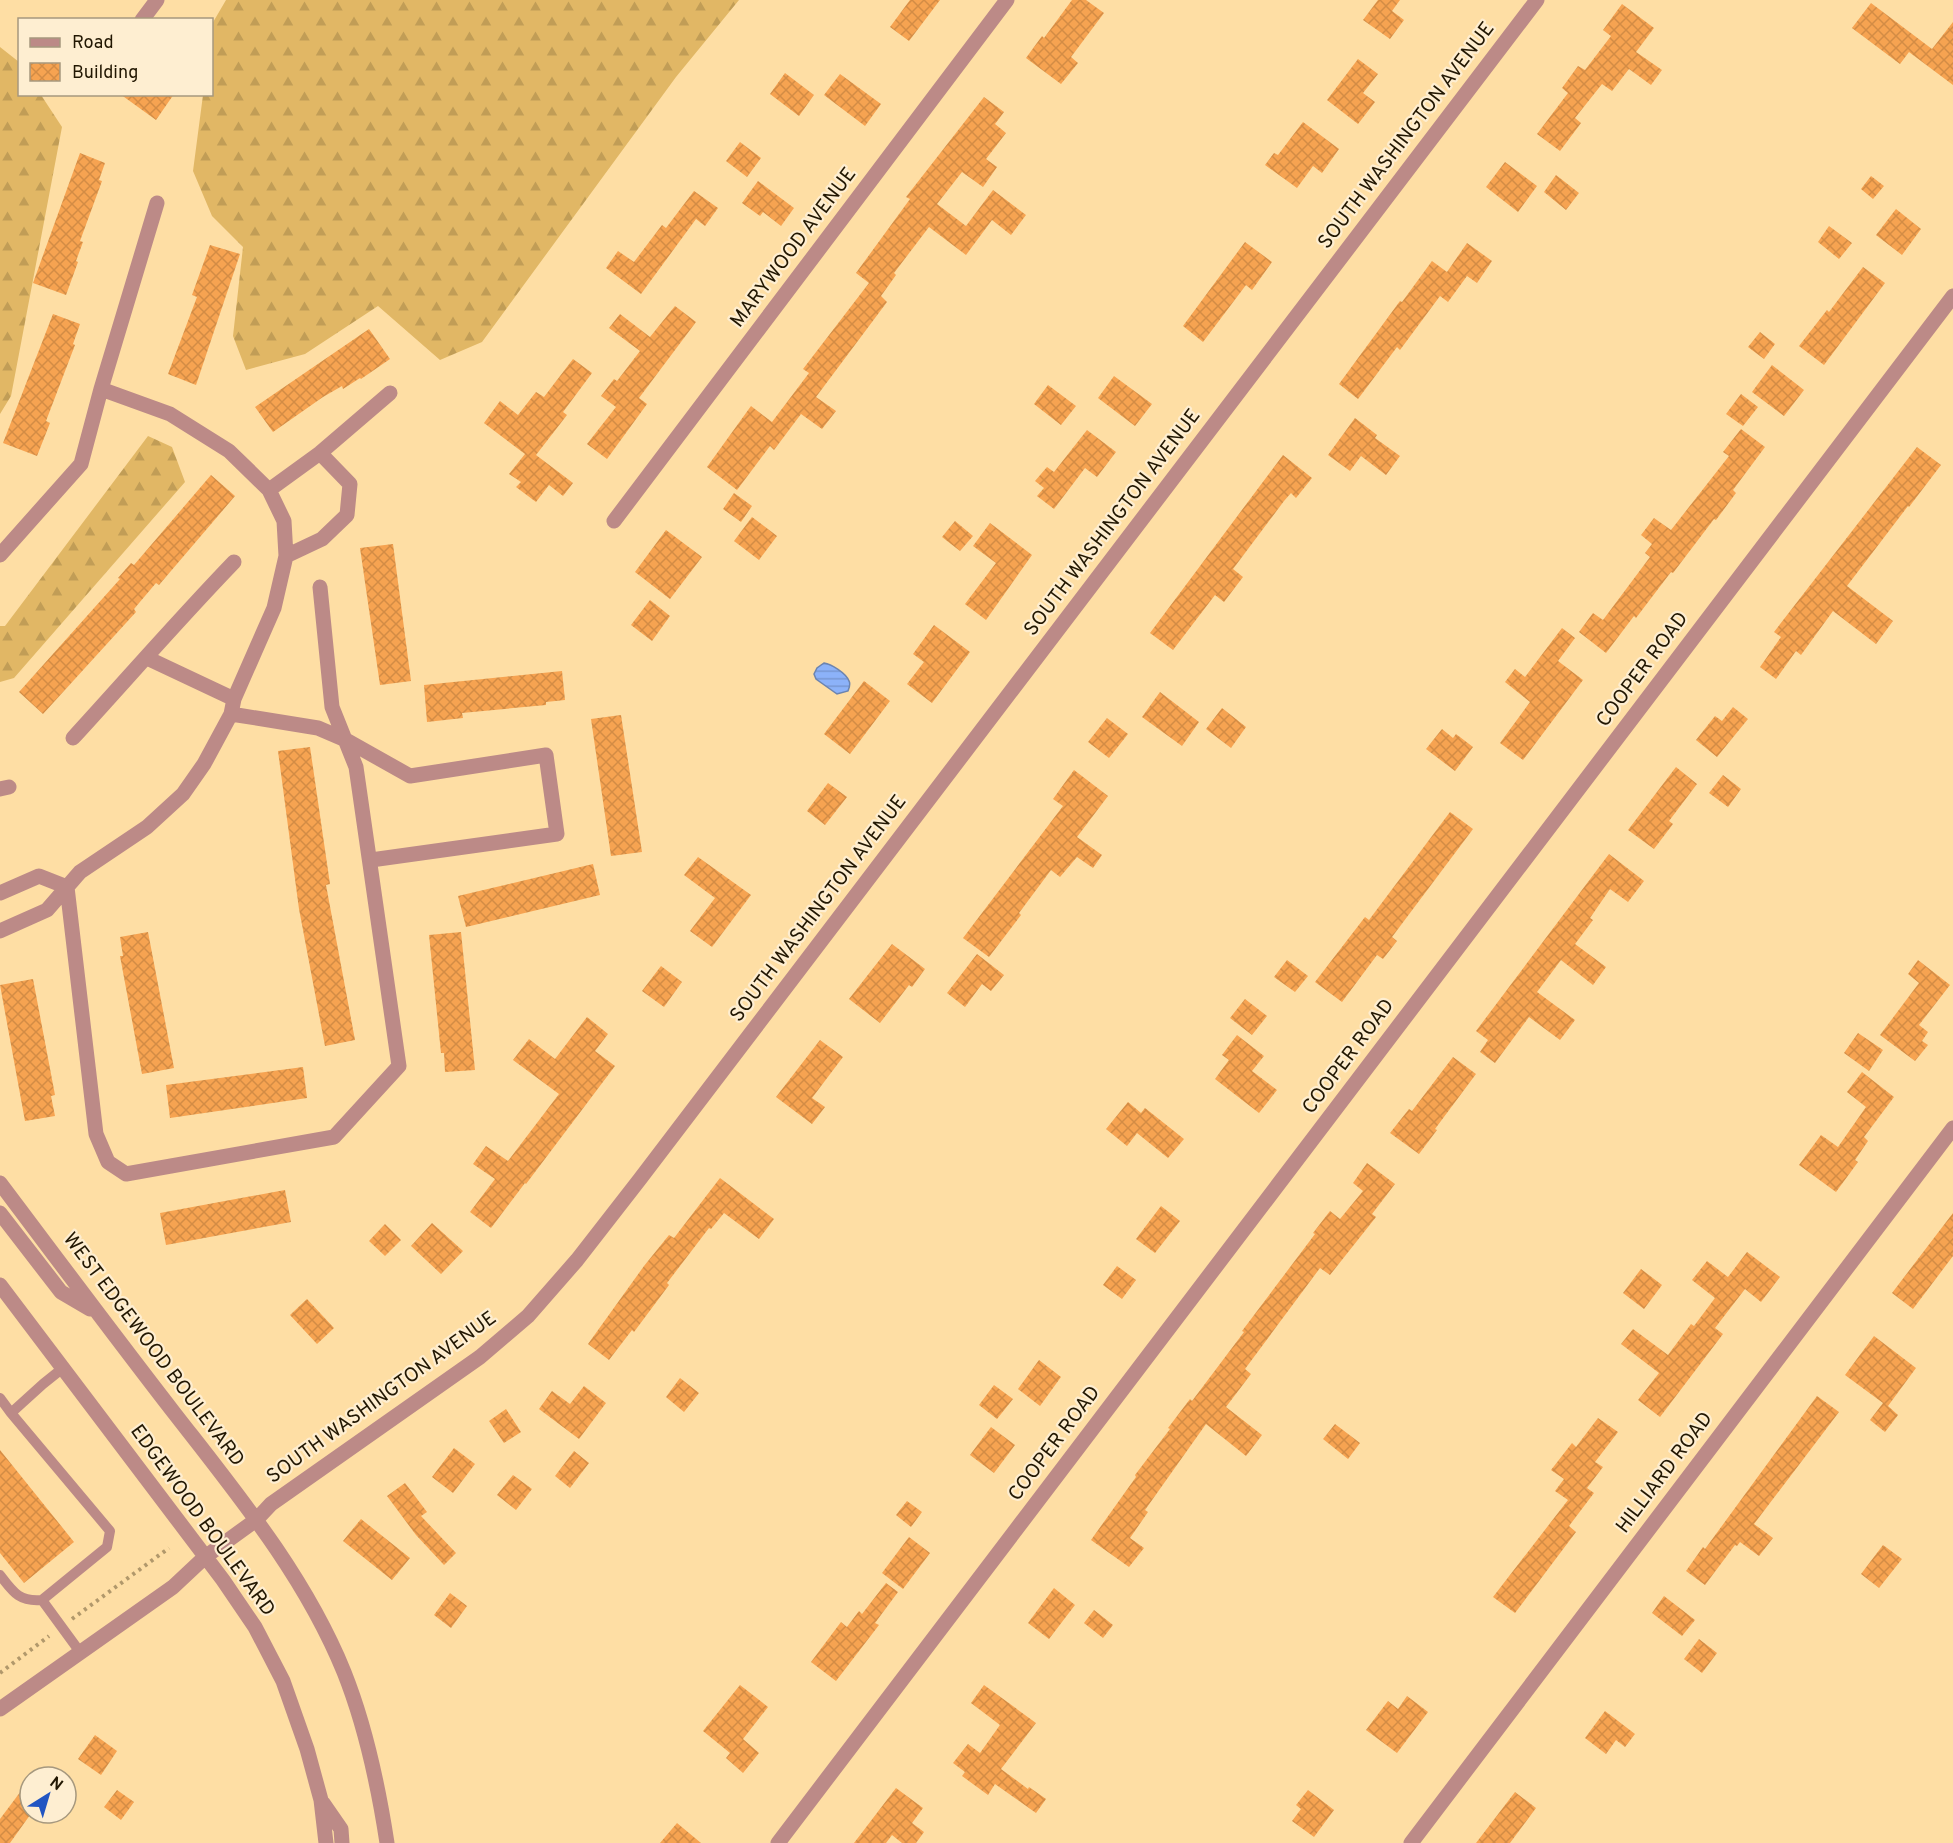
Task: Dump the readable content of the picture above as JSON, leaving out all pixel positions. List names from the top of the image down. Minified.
{"streets":{"street":["SOUTH WASHINGTON AVENUE","MARYWOOD AVENUE","COOPER ROAD","WEST EDGEWOOD BOULEVARD","HILLIARD ROAD","EDGEWOOD BOULEVARD"]},"crossings":[["SOUTH WASHINGTON AVENUE","WEST EDGEWOOD BOULEVARD"],["SOUTH WASHINGTON AVENUE","EDGEWOOD BOULEVARD"]],"legend":["Road","Building"],"north":"top right"}
